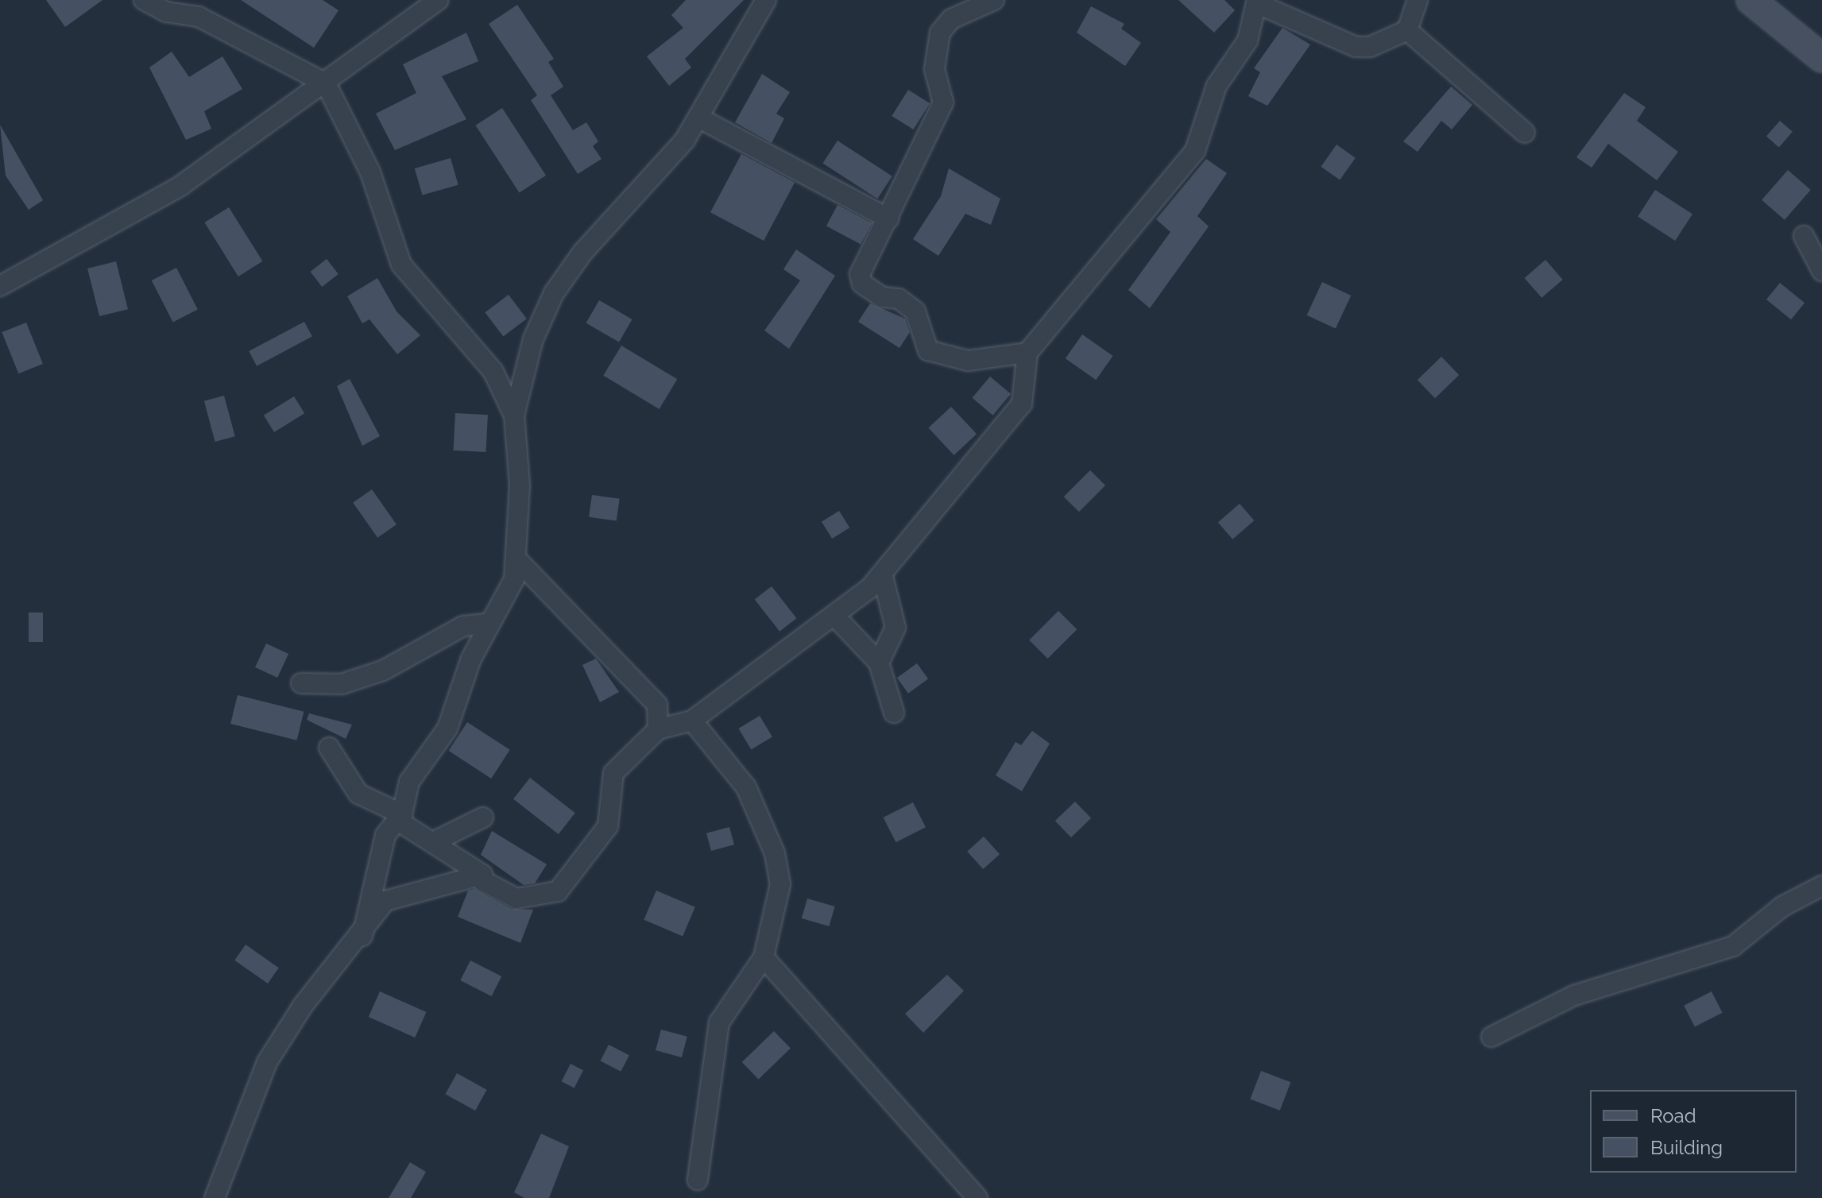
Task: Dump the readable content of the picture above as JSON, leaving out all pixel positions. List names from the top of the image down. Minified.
{"legend":["Road","Building"]}
